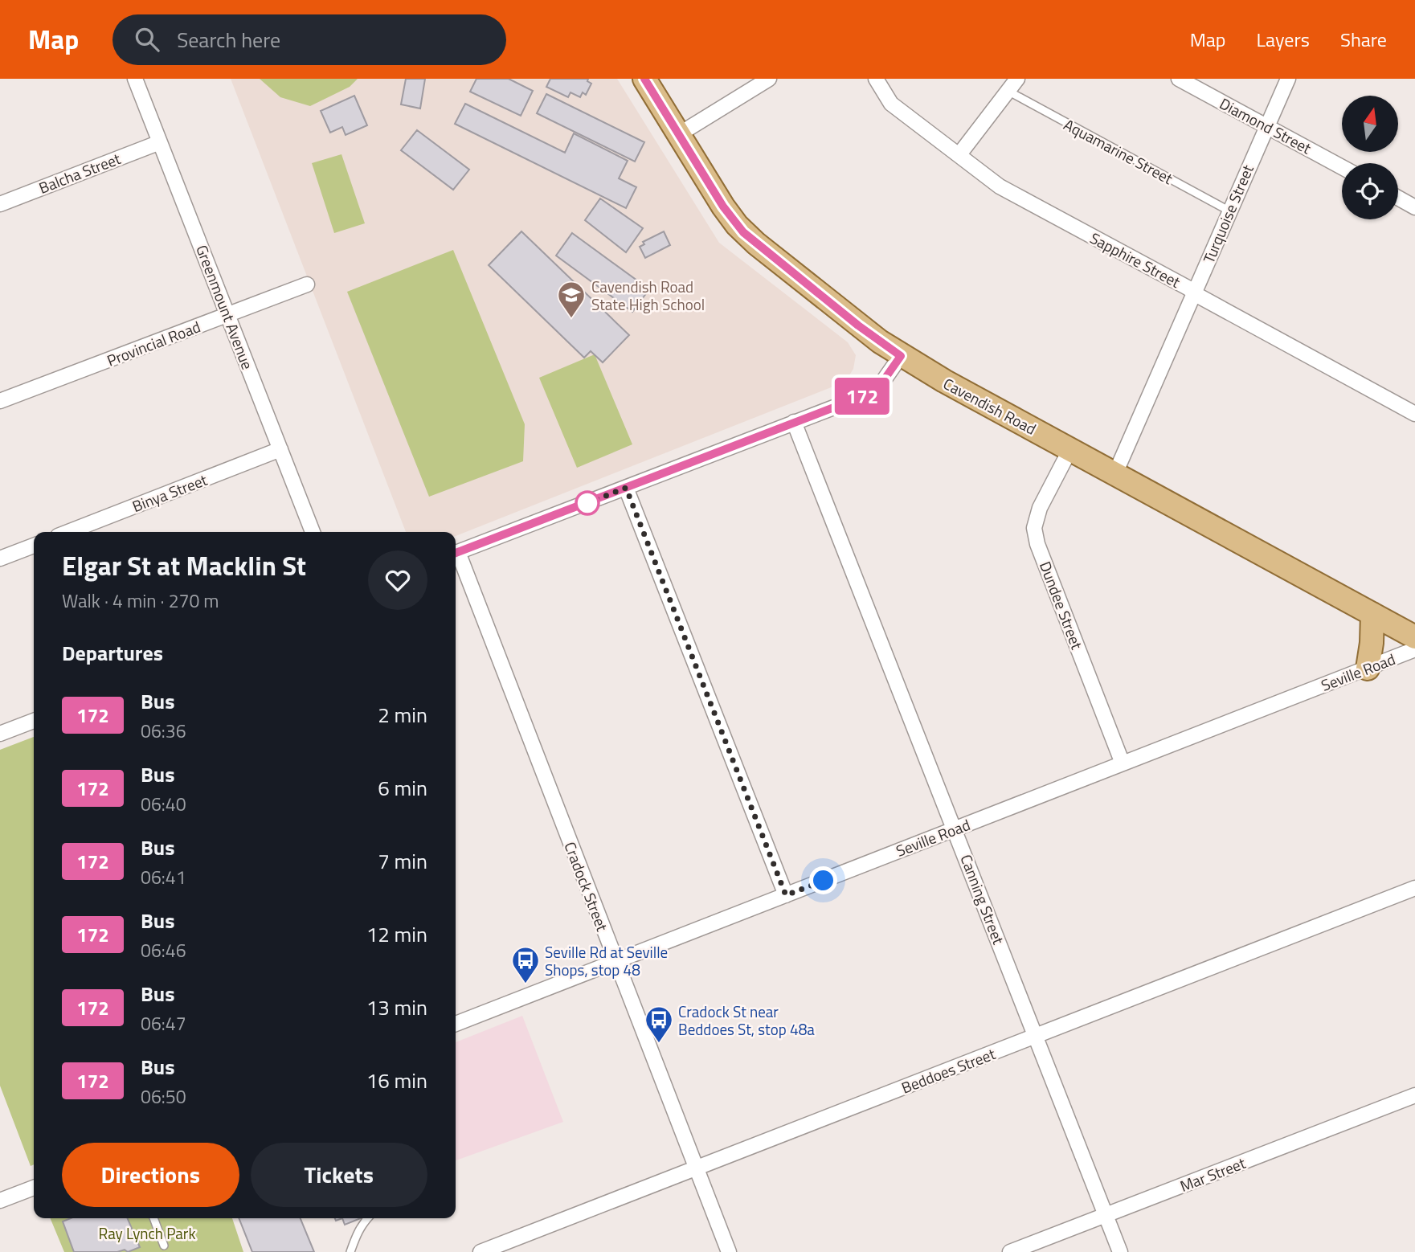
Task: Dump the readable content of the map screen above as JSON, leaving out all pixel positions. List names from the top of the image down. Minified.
{"streets":{"main road":["Cavendish Road"],"street":["Diamond Street","Balcha Street","Turquoise Street","Sapphire Street","Greenmount Avenue","Provincial Road","Binya Street","Dundee Street","Seville Road","Cradock Street","Canning Street","Beddoes Street","Mar Street"],"lane":["Aquamarine Street"]},"crossings":[["Diamond Street","Turquoise Street"],["Aquamarine Street","Turquoise Street"],["Balcha Street","Greenmount Avenue"],["Turquoise Street","Sapphire Street"],["Turquoise Street","Cavendish Road"],["Greenmount Avenue","Provincial Road"],["Greenmount Avenue","Binya Street"],["Cavendish Road","Dundee Street"],["Dundee Street","Seville Road"],["Seville Road","Cradock Street"],["Seville Road","Canning Street"],["Cradock Street","Beddoes Street"],["Canning Street","Beddoes Street"],["Canning Street","Mar Street"]],"parks":["Ray Lynch Park"],"places":{"school or university":["Cavendish Road State High School"],"bus stop":["Seville Rd at Seville Shops, stop 48","Cradock St near Beddoes St, stop 48a"]},"lines":["bus line 172"],"north":"top","page":{"header":"Map","search":"Search here","nav":["Map","Layers","Share"],"on_map":"172","heading":[["Elgar St at Macklin St","Walk · 4 min · 270 m"],"Departures"],"list":[{"mark":"172","name":"Bus","note":"06:36","value":"2 min"},{"mark":"172","name":"Bus","note":"06:40","value":"6 min"},{"mark":"172","name":"Bus","note":"06:41","value":"7 min"},{"mark":"172","name":"Bus","note":"06:46","value":"12 min"},{"mark":"172","name":"Bus","note":"06:47","value":"13 min"},{"mark":"172","name":"Bus","note":"06:50","value":"16 min"}],"buttons":["Directions","Tickets"]}}
